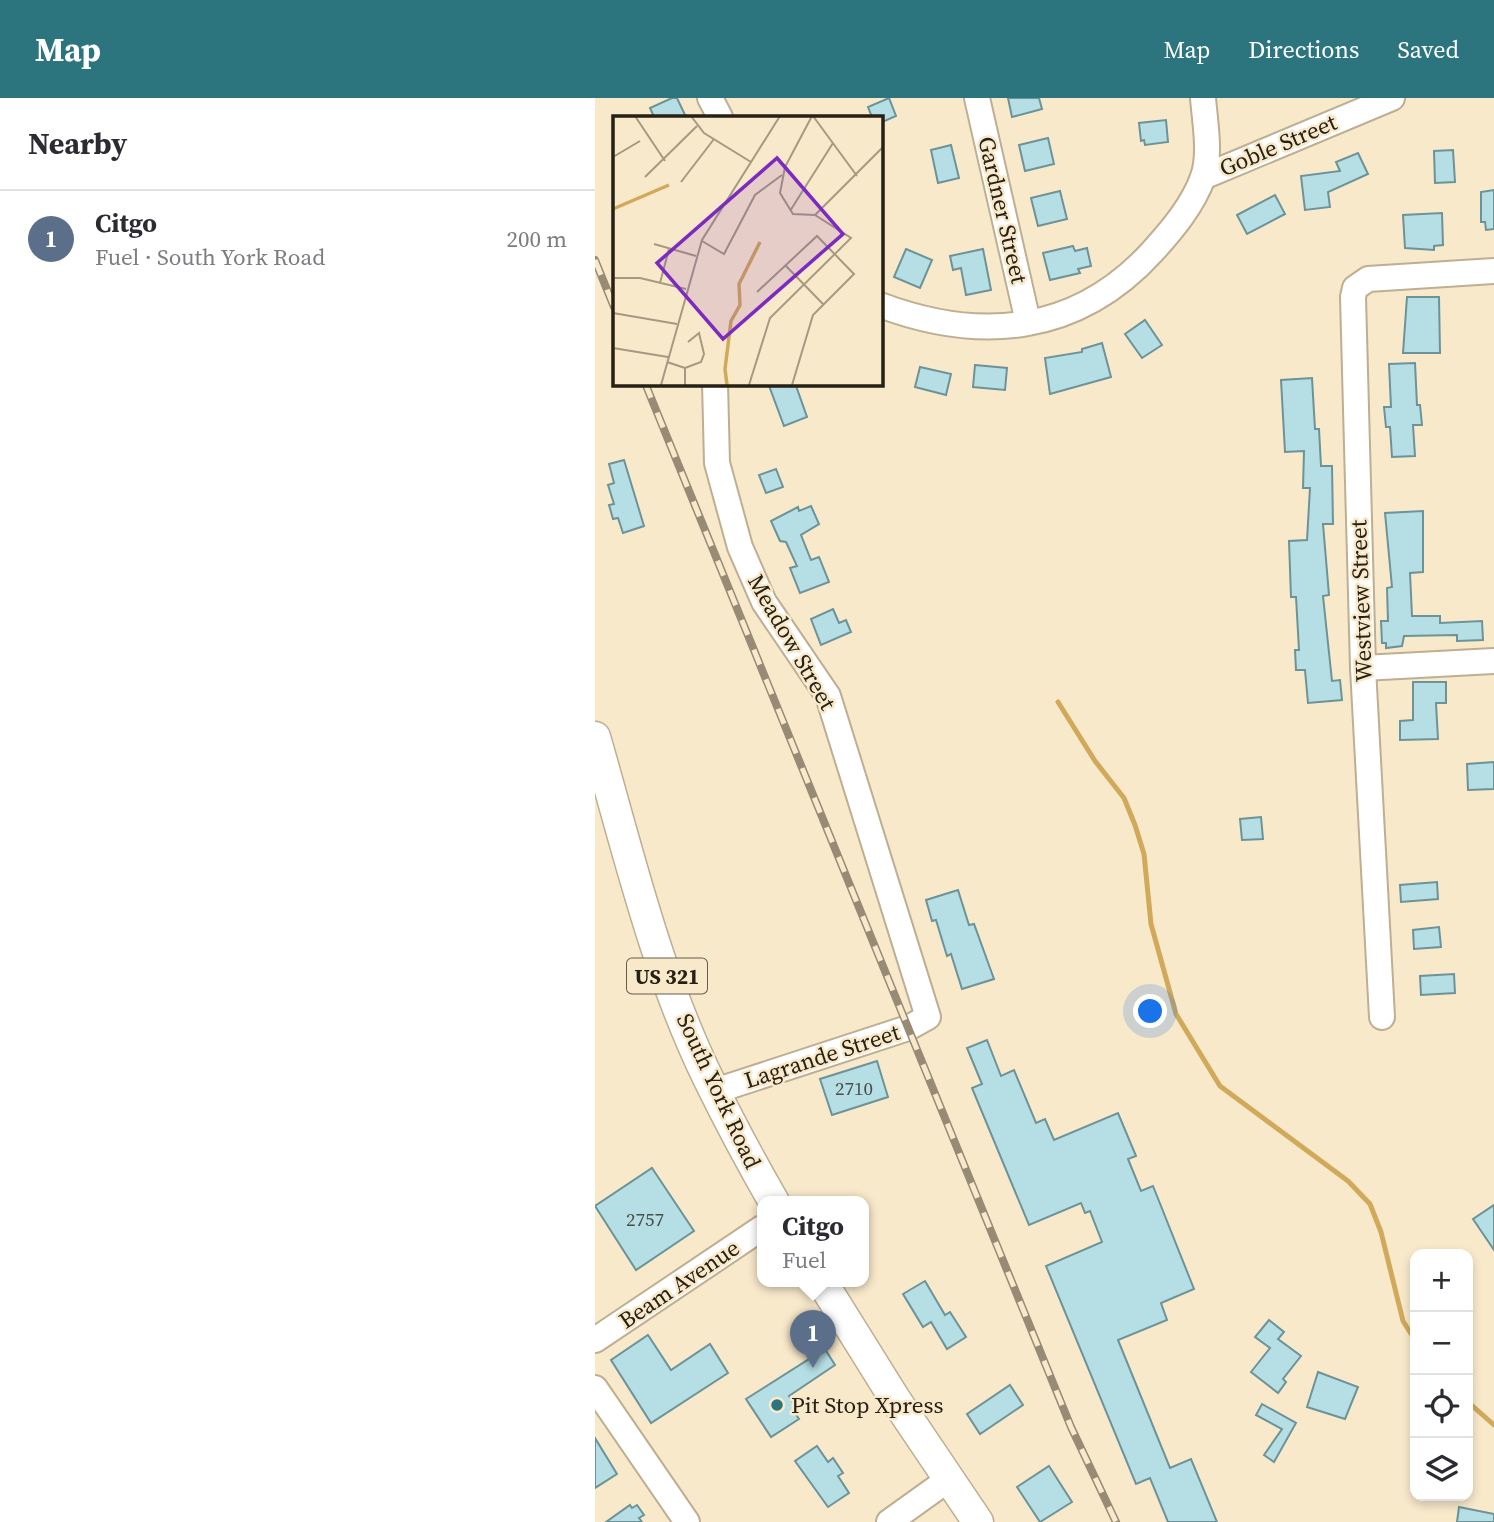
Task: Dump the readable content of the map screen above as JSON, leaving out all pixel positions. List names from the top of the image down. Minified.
{"streets":{"main road":["US 321","South York Road"],"street":["Goble Street","Gardner Street","Westview Street","Meadow Street","Lagrande Street","Beam Avenue"]},"crossings":[["Meadow Street","Lagrande Street"],["Lagrande Street","South York Road"]],"places":["Pit Stop Xpress"],"house_numbers":["2710","2757"],"page":{"header":"Map","nav":["Map","Directions","Saved"],"heading":"Nearby","list":[{"mark":"1","name":"Citgo","note":"Fuel · South York Road","value":"200 m"}],"popup":["Citgo","Fuel"],"map_buttons":["+","−"],"pins":"1"}}
